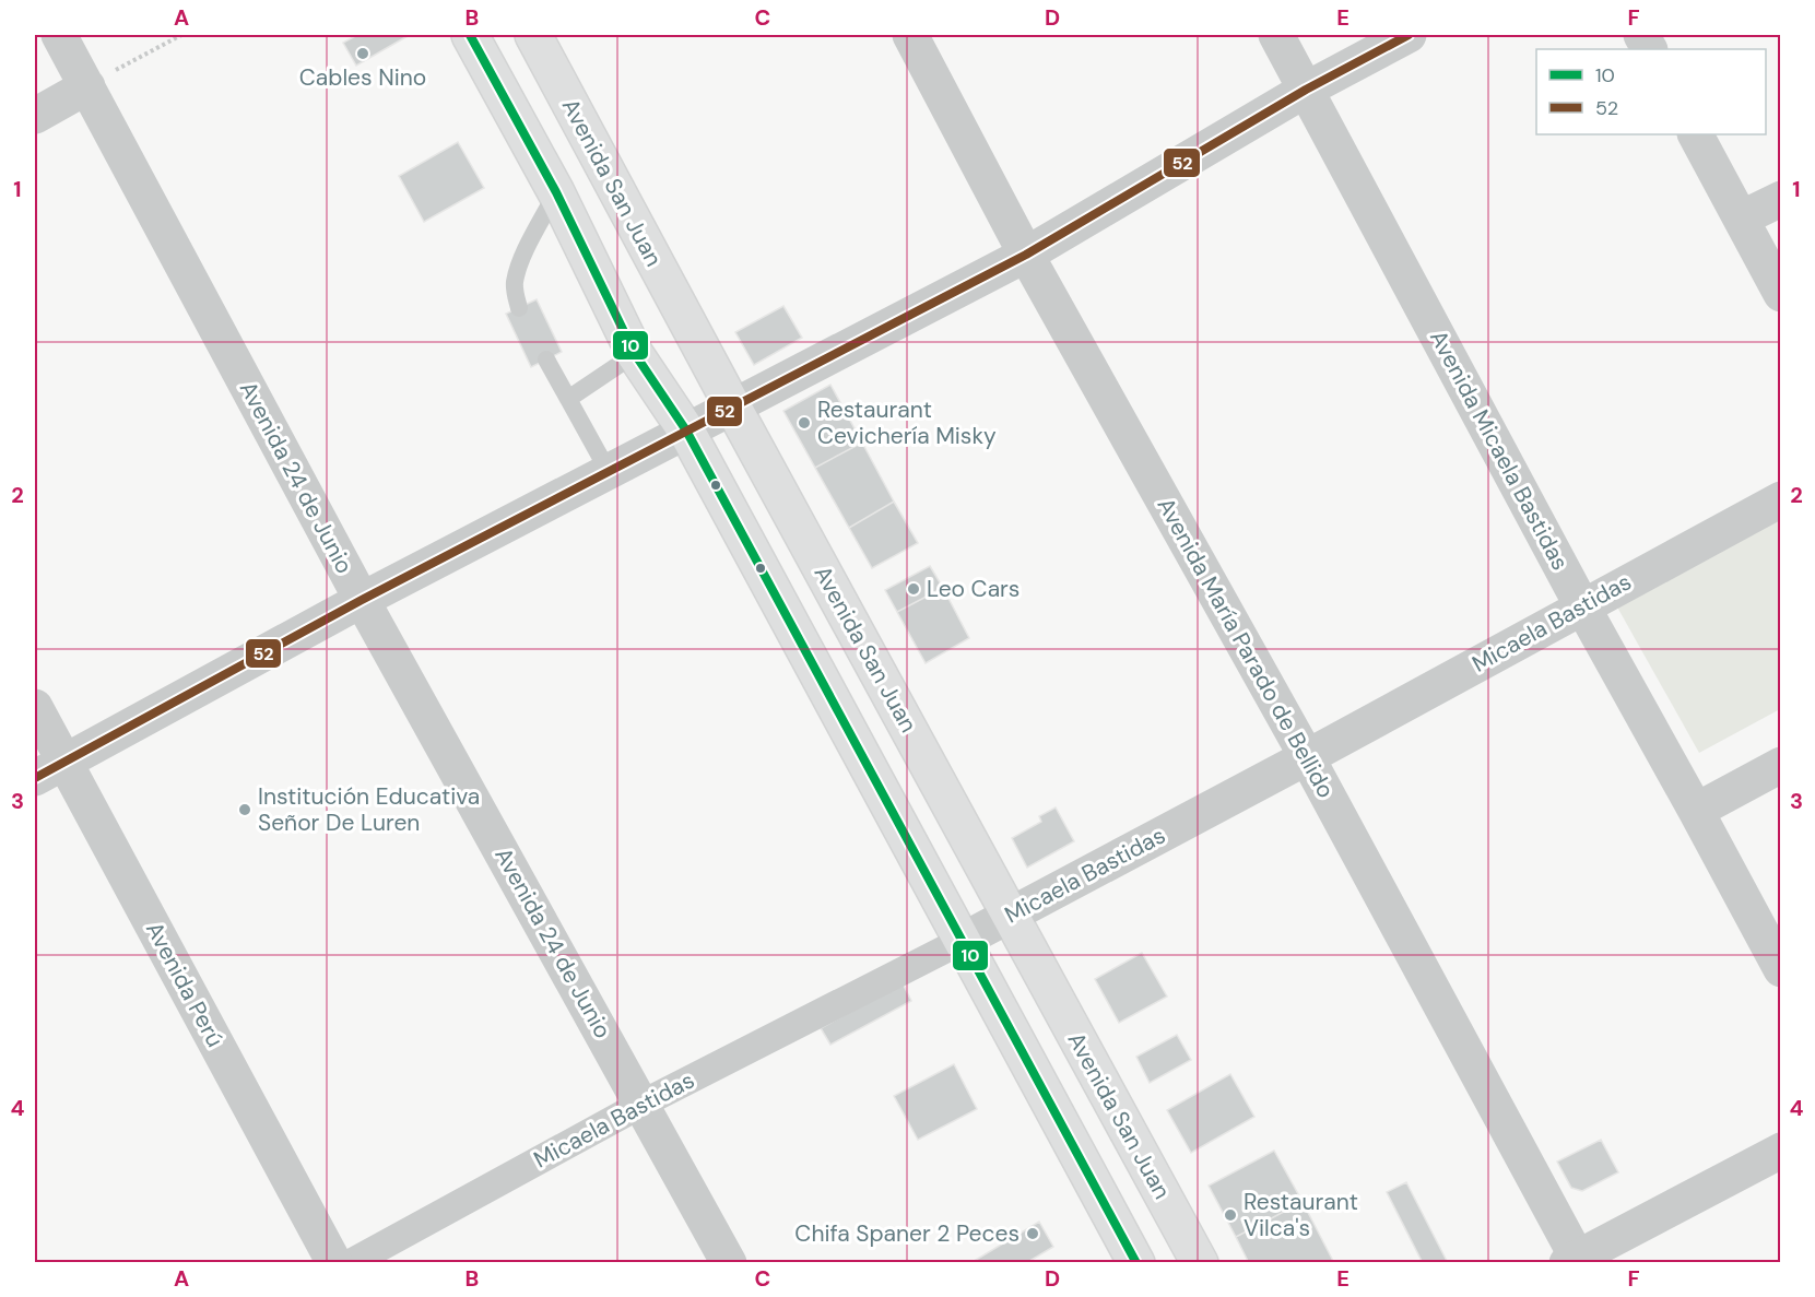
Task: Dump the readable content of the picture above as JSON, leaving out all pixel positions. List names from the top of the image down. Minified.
{"streets":{"main road":["Avenida San Juan"],"street":["Avenida Micaela Bastidas","Avenida 24 de Junio","Micaela Bastidas","Avenida María Parado de Bellido","Avenida Perú"]},"crossings":[["Avenida San Juan","Micaela Bastidas"],["Avenida Micaela Bastidas","Micaela Bastidas"],["Avenida 24 de Junio","Micaela Bastidas"],["Micaela Bastidas","Avenida María Parado de Bellido"]],"places":["Cables Nino","Restaurant Cevichería Misky","Leo Cars","Institución Educativa Señor De Luren","Restaurant Vilca's","Chifa Spaner 2 Peces"],"lines":["transit line 10","transit line 52"],"legend":["10","52"],"grid":{"columns":["A","B","C","D","E","F"],"rows":["1","2","3","4"]}}
